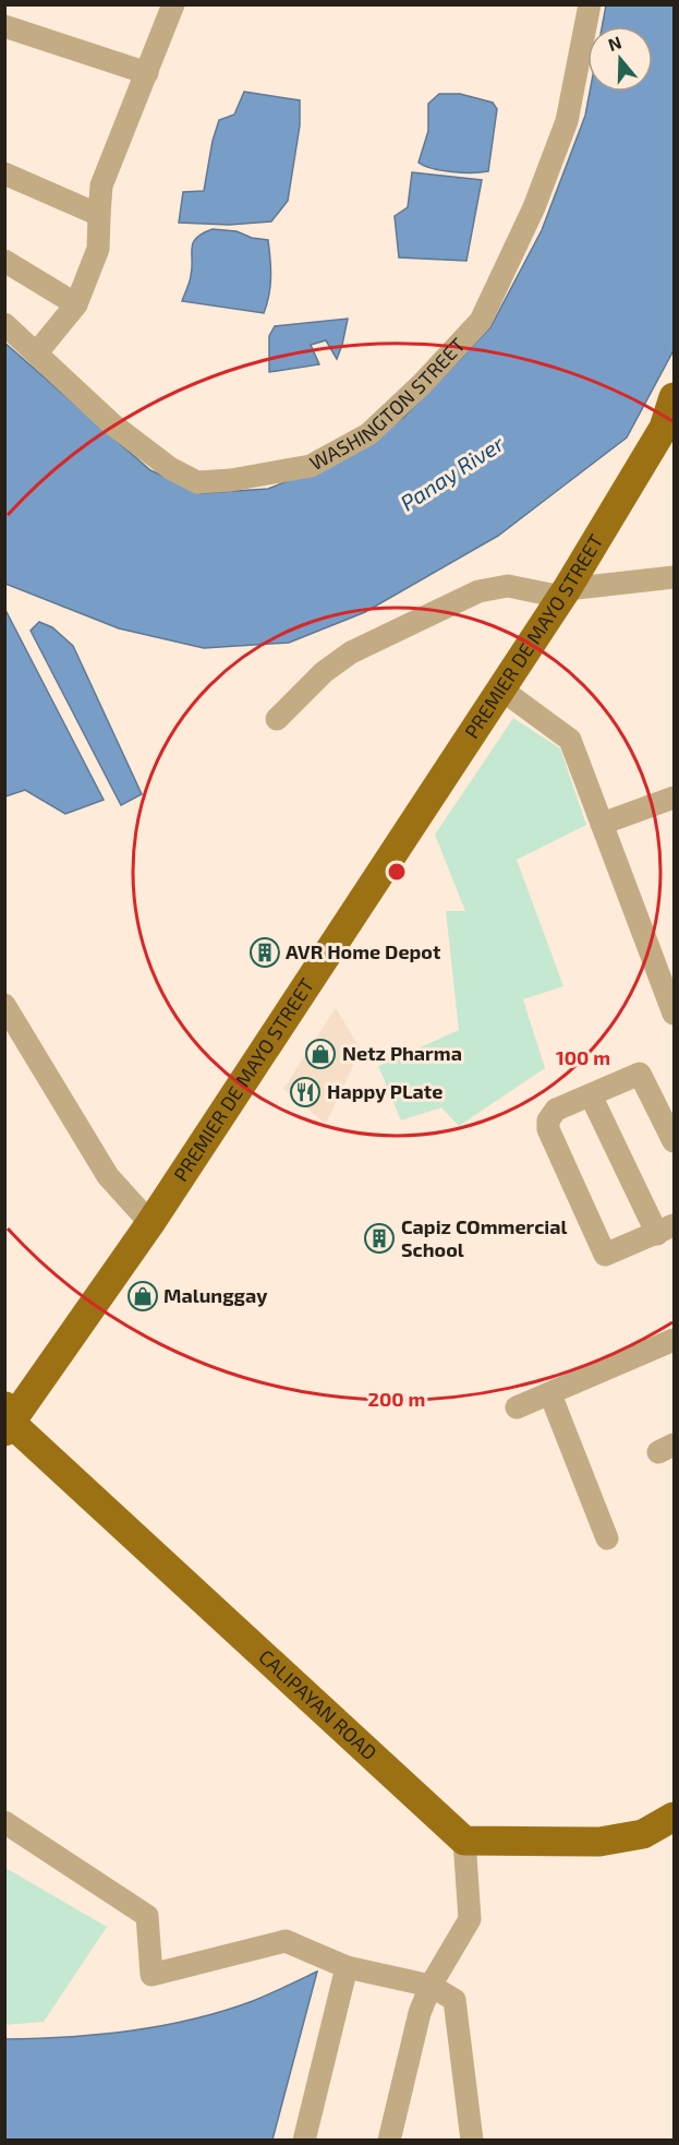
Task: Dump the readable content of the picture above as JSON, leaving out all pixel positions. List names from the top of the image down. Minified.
{"streets":{"main road":["PREMIER DE MAYO STREET","CALIPAYAN ROAD"],"street":["WASHINGTON STREET"]},"crossings":[["PREMIER DE MAYO STREET","CALIPAYAN ROAD"]],"water":["Panay River"],"places":{"building":["AVR Home Depot","Capiz COmmercial School"],"shop":["Netz Pharma","Malunggay"],"restaurant":["Happy PLate"]},"north":"top","rings":["100 m","200 m"]}
